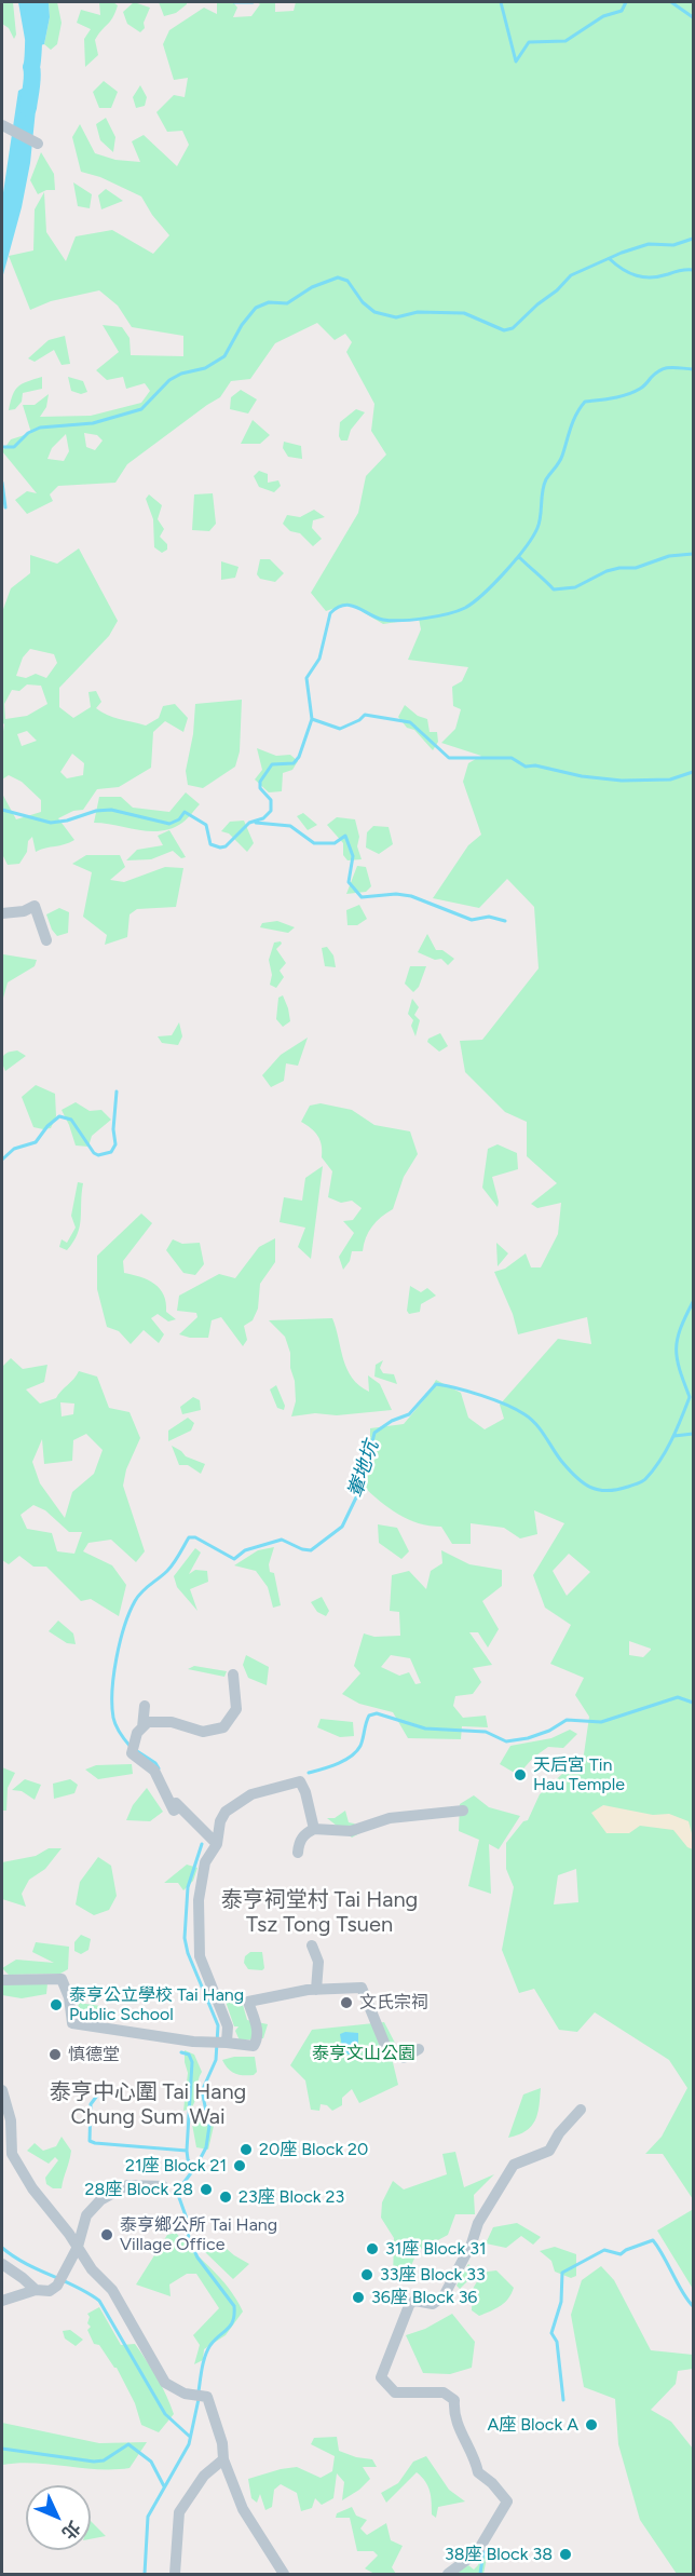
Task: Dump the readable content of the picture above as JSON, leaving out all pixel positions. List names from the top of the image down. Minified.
{"districts":["泰亨祠堂村 Tai Hang Tsz Tong Tsuen","泰亨中心圍 Tai Hang Chung Sum Wai"],"water":["輋地坑"],"parks":["泰亨文山公園"],"places":["天后宮 Tin Hau Temple","文氏宗祠","泰亨公立學校 Tai Hang Public School","慎德堂","20座 Block 20","21座 Block 21","28座 Block 28","23座 Block 23","泰亨鄉公所 Tai Hang Village Office","31座 Block 31","33座 Block 33","36座 Block 36","A座 Block A","38座 Block 38"],"north":"bottom right"}
